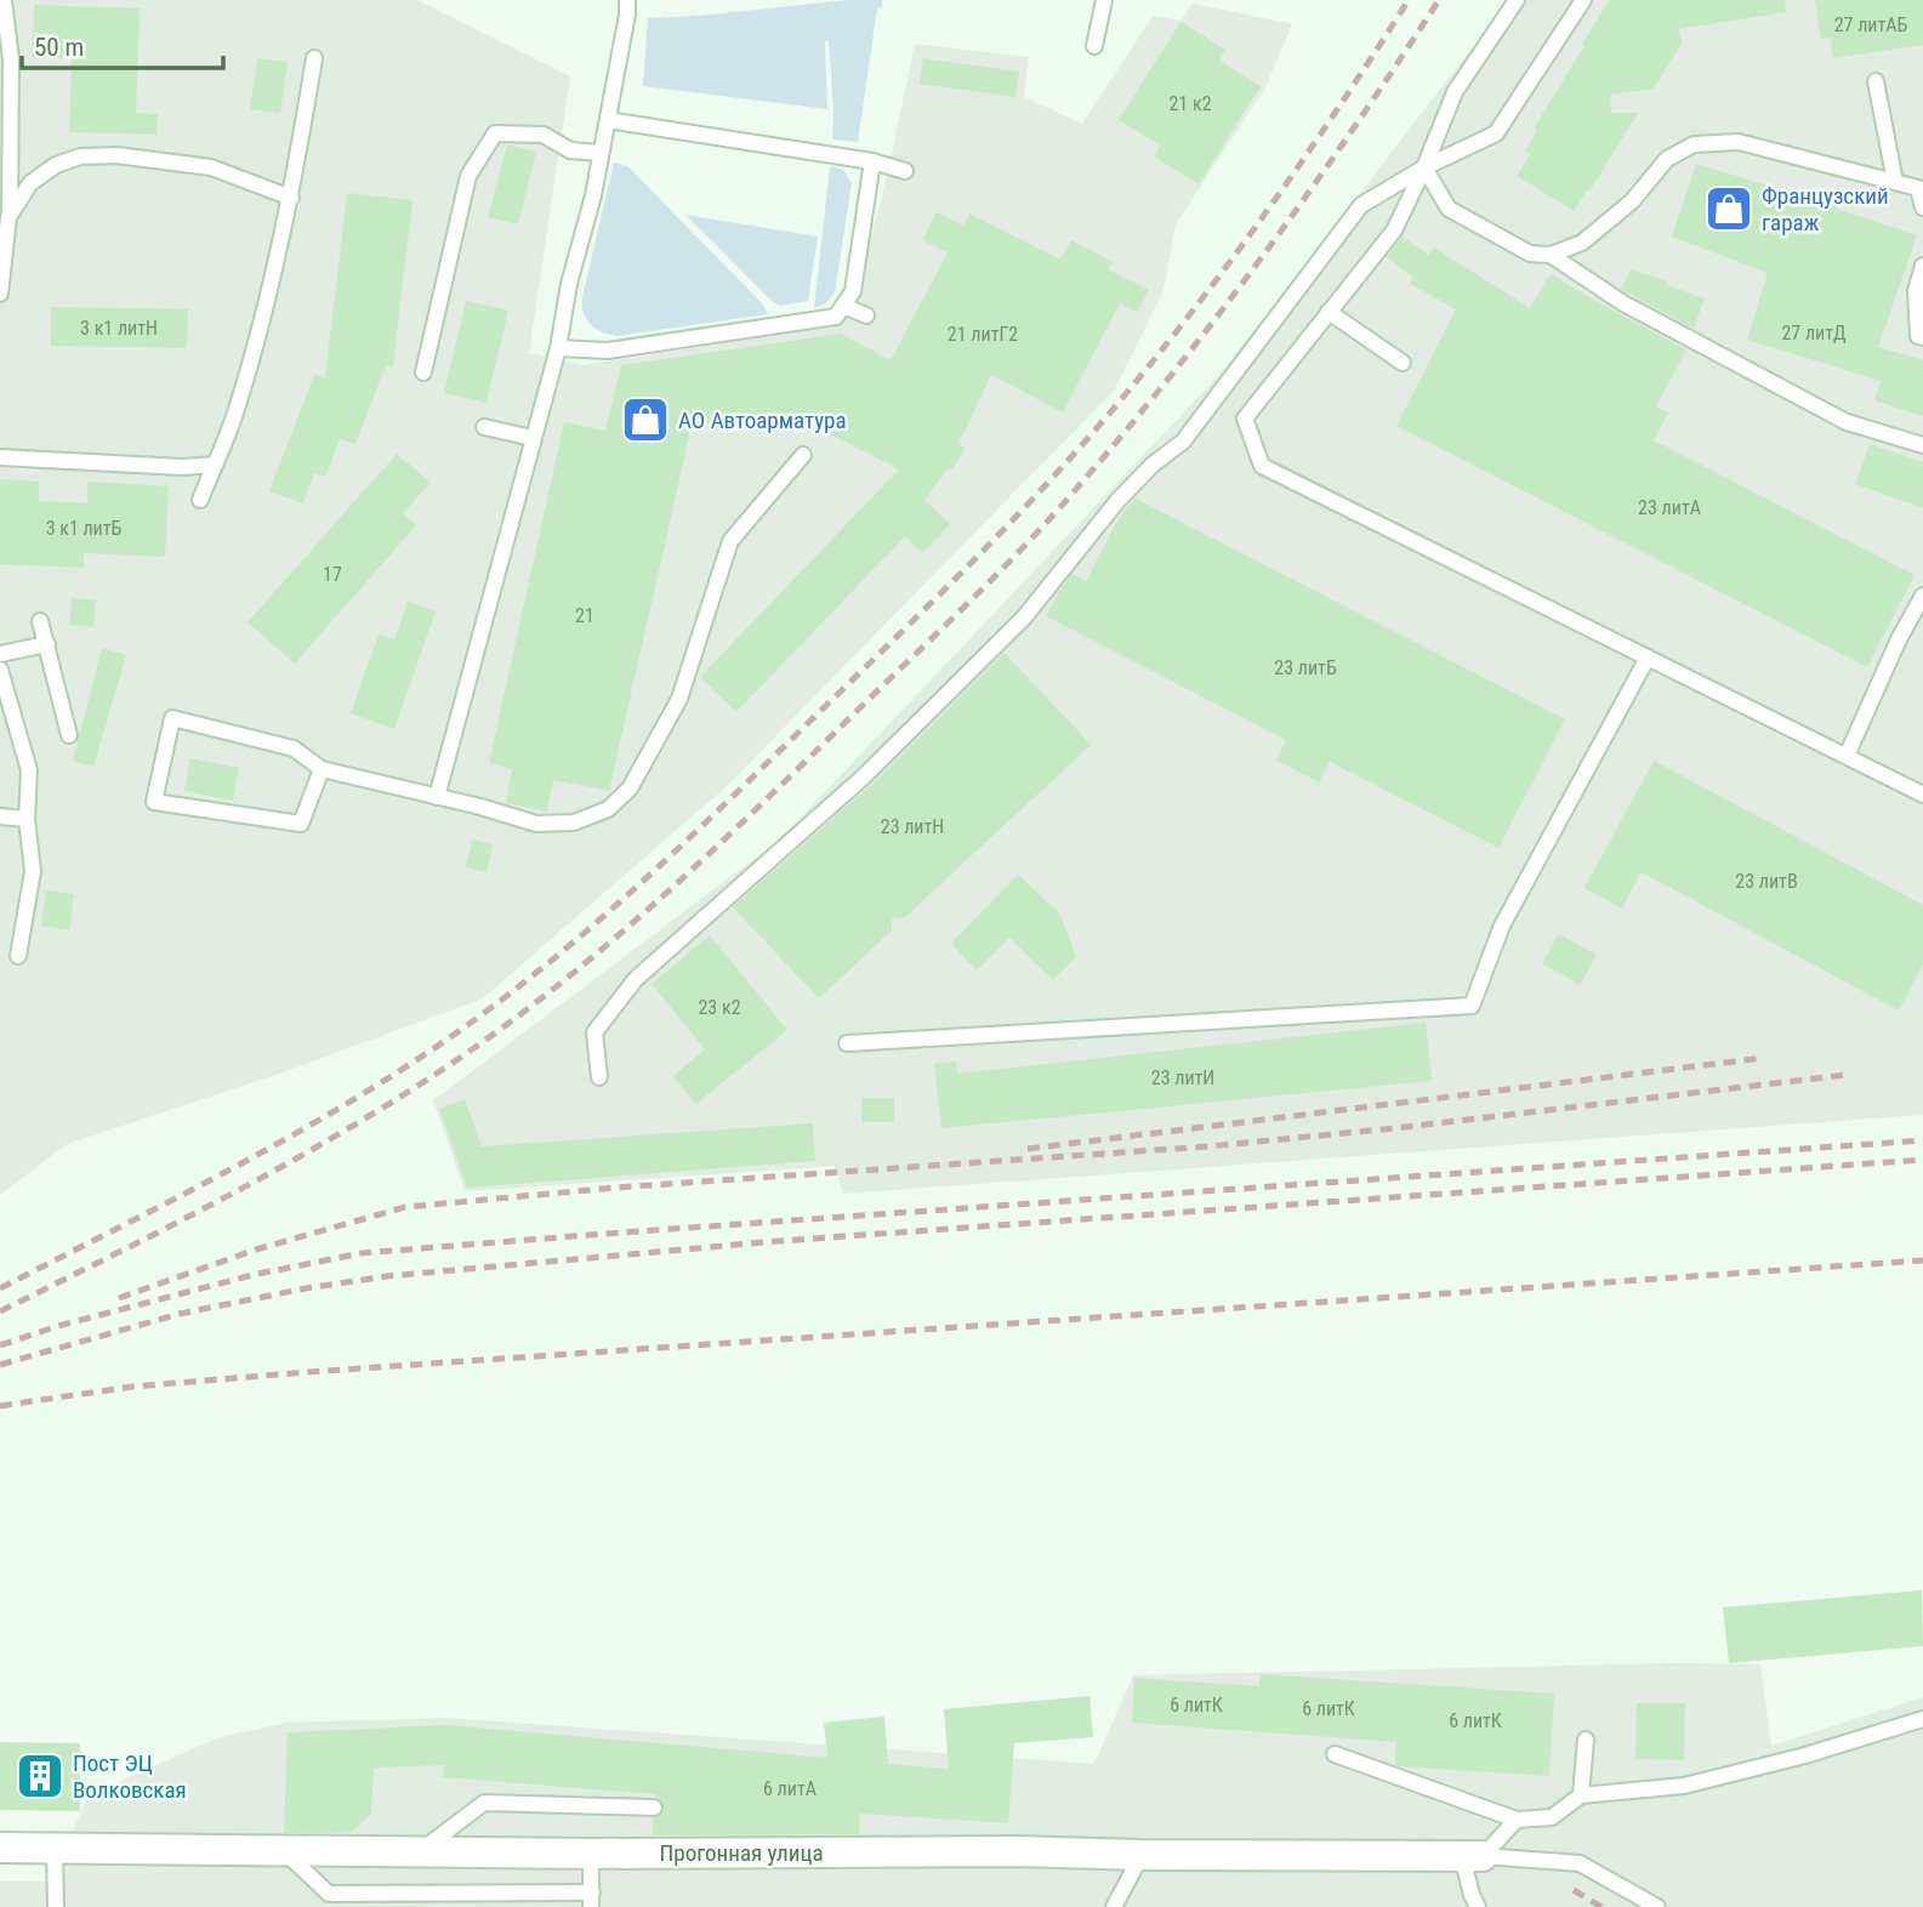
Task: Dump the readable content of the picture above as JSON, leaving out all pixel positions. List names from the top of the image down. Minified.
{"streets":{"street":["Прогонная улица"]},"places":{"shop":["Французский гараж","АО Автоарматура"],"building":["Пост ЭЦ Волковская"]},"house_numbers":["27 литАБ","21 к2","3 к1 литН","27 литД","21 литГ2","23 литА","3 к1 литБ","17","21","23 литБ","23 литН","23 литВ","23 к2","23 литИ","6 литК","6 литК","6 литК","6 литА"],"scale_bar":"50 m"}
